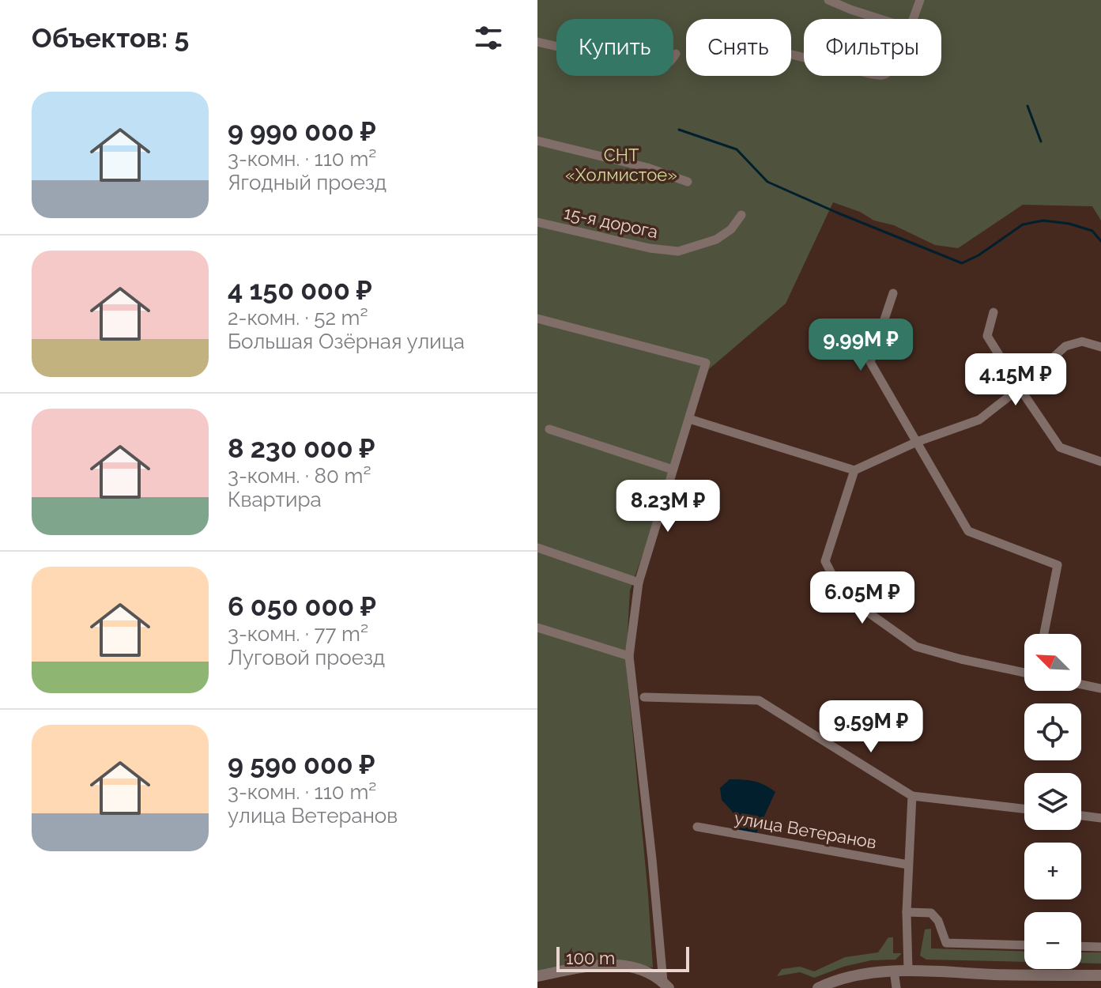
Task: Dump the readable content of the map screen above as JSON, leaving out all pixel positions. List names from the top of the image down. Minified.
{"streets":{"street":["15-я дорога","улица Ветеранов"]},"parks":["СНТ «Холмистое»"],"scale_bar":"100 m","north":"top left","page":{"heading":"Объектов: 5","chip":["Купить","Снять","Фильтры"],"list":[{"name":"9 990 000 ₽","note":"3-комн. · 110 m² · Ягодный проезд"},{"name":"4 150 000 ₽","note":"2-комн. · 52 m² · Большая Озёрная улица"},{"name":"8 230 000 ₽","note":"3-комн. · 80 m² · Квартира"},{"name":"6 050 000 ₽","note":"3-комн. · 77 m² · Луговой проезд"},{"name":"9 590 000 ₽","note":"3-комн. · 110 m² · улица Ветеранов"}],"price":["9.99M ₽","4.15M ₽","8.23M ₽","6.05M ₽","9.59M ₽"],"map_buttons":["+","−"],"scale":"100 m"}}
